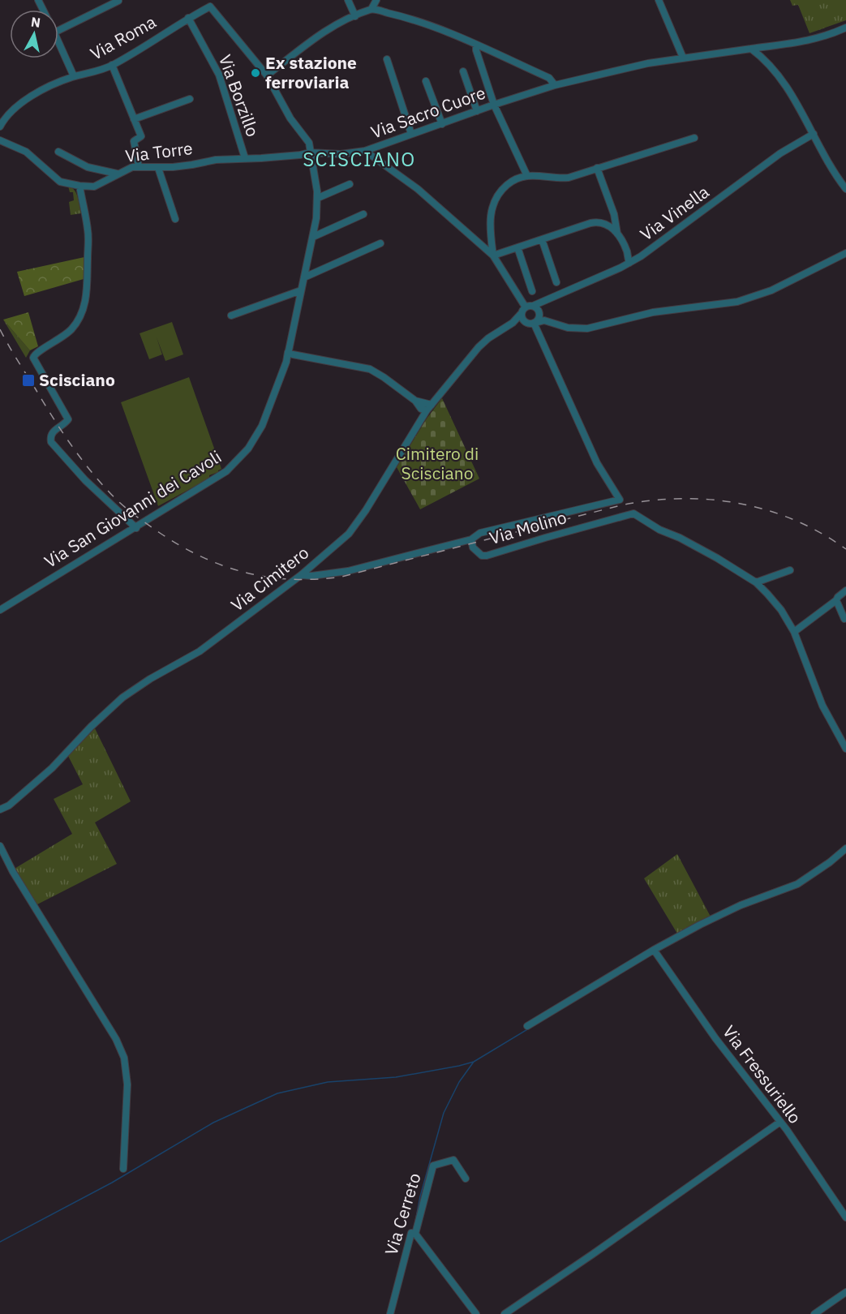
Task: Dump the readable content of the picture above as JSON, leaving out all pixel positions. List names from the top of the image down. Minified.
{"streets":{"street":["Via Roma","Via Borzillo","Via Sacro Cuore","Via Torre","Via Vinella","Via San Giovanni dei Cavoli","Via Molino","Via Cimitero","Via Fressuriello","Via Cerreto"]},"crossings":[["Via Roma","Via Borzillo"],["Via Roma","Via San Giovanni dei Cavoli"],["Via Borzillo","Via Torre"],["Via Sacro Cuore","Via Torre"],["Via Sacro Cuore","Via San Giovanni dei Cavoli"],["Via Torre","Via San Giovanni dei Cavoli"],["Via Vinella","Via Molino"]],"districts":["SCISCIANO"],"parks":["Cimitero di Scisciano"],"places":{"other":["Ex stazione ferroviaria"],"transit":["Scisciano"]},"north":"top"}
